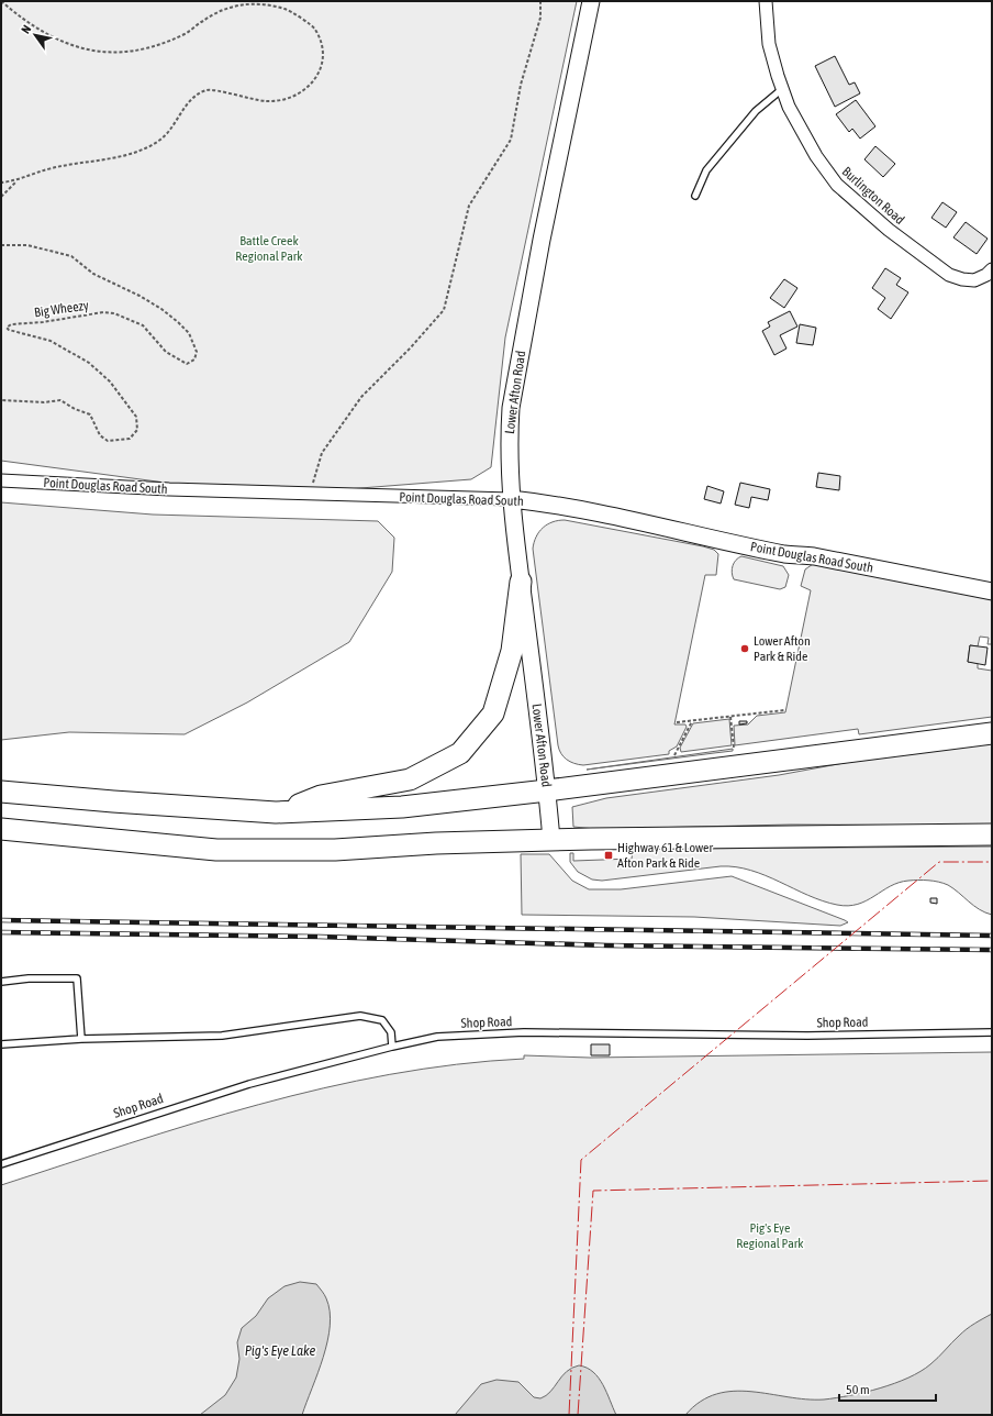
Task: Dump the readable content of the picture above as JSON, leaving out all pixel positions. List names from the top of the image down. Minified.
{"streets":{"main road":["Lower Afton Road","Point Douglas Road South"],"street":["Burlington Road"],"lane":["Shop Road"],"path":["Big Wheezy"]},"crossings":[["Lower Afton Road","Point Douglas Road South"]],"water":["Pig's Eye Lake"],"parks":["Battle Creek Regional Park","Pig's Eye Regional Park"],"places":{"other":["Lower Afton Park & Ride"],"transit":["Highway 61 & Lower Afton Park & Ride"]},"scale_bar":"50 m","north":"top left"}
